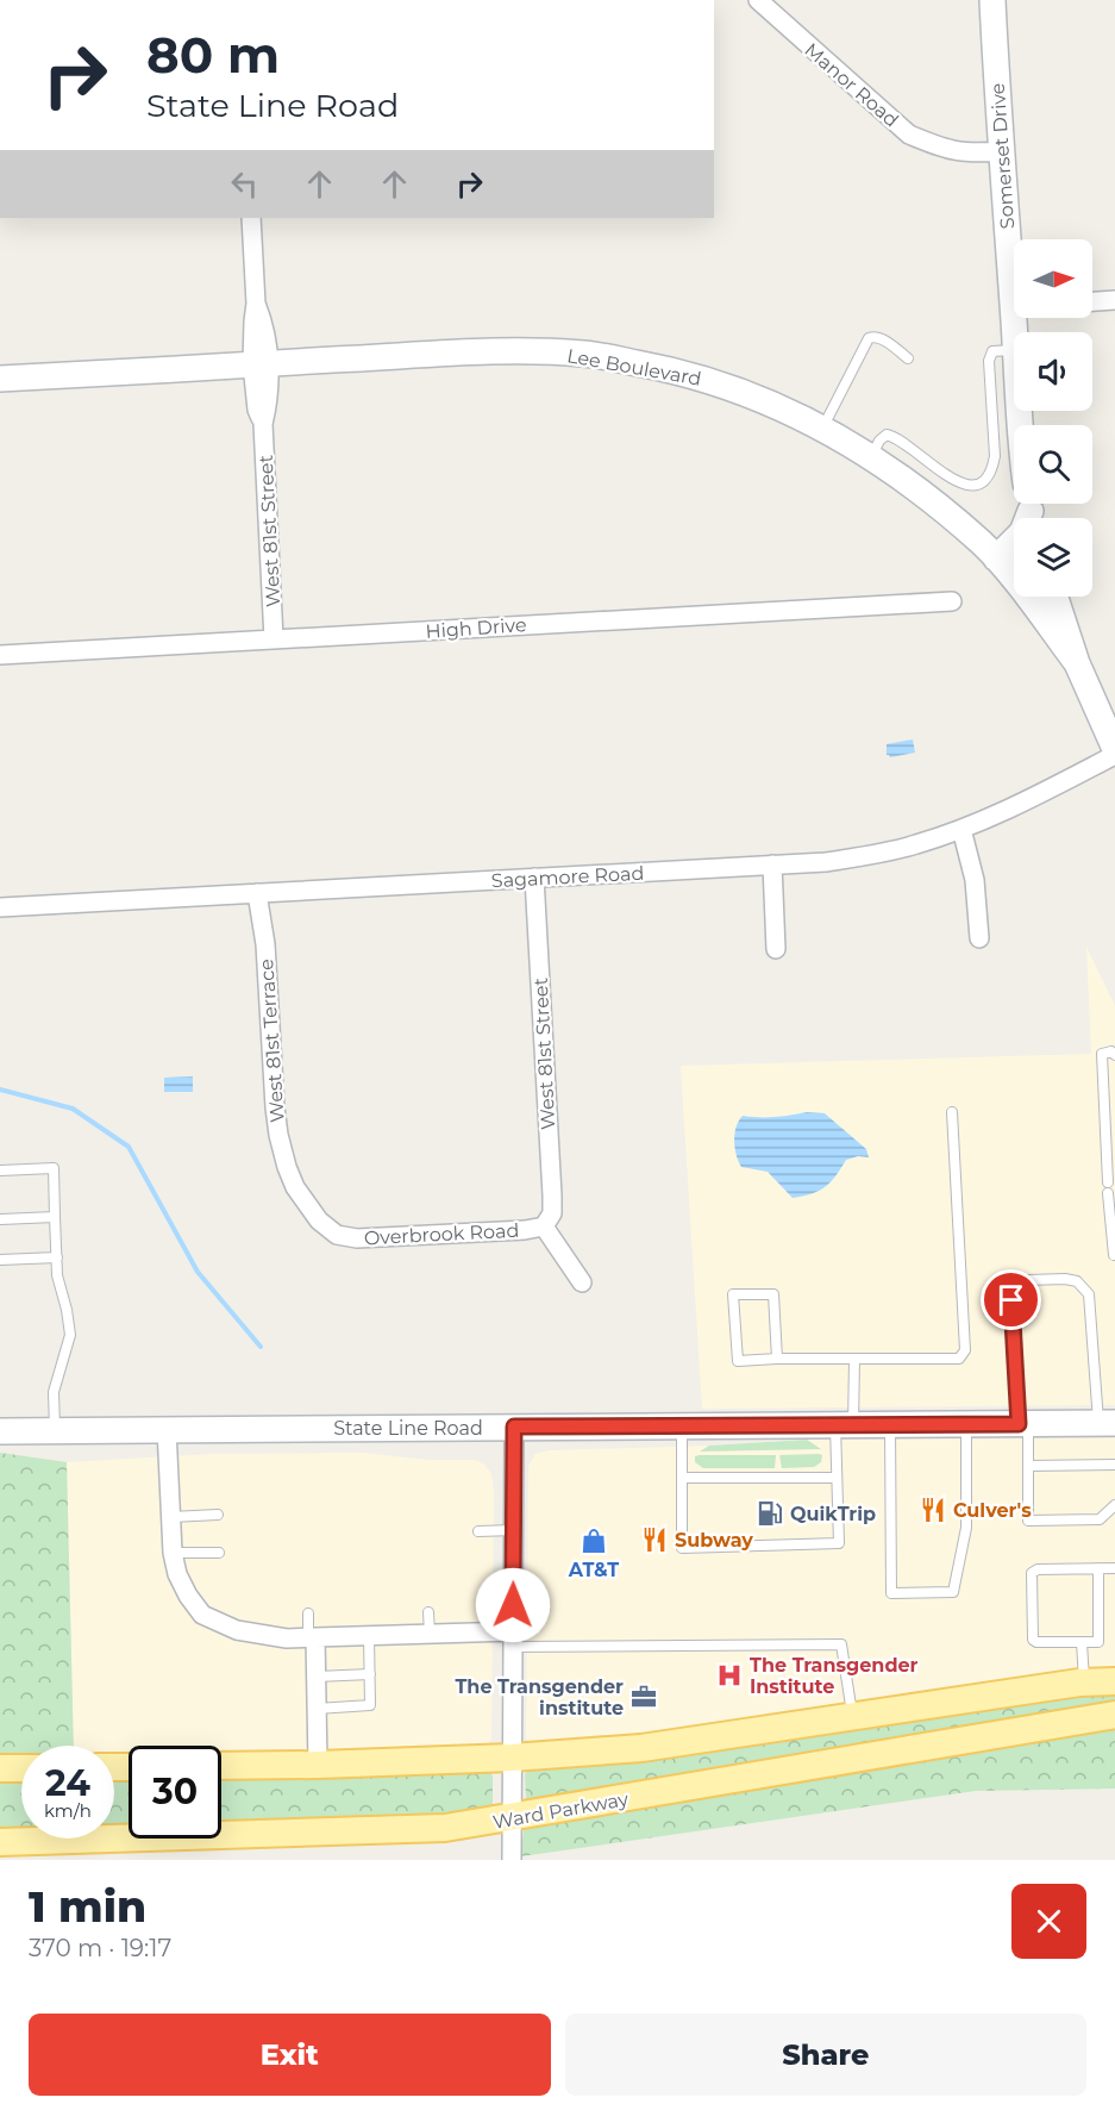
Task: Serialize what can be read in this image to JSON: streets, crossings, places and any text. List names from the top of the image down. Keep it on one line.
{"streets":{"main road":["Ward Parkway"],"street":["Manor Road","Somerset Drive","Lee Boulevard","West 81st Street","High Drive","Sagamore Road","West 81st Terrace","Overbrook Road","State Line Road"]},"crossings":[["Manor Road","Somerset Drive"],["Lee Boulevard","West 81st Street"],["West 81st Street","High Drive"],["West 81st Street","Sagamore Road"],["West 81st Street","Overbrook Road"],["Sagamore Road","West 81st Terrace"],["West 81st Terrace","Overbrook Road"]],"places":{"restaurant":["Culver's","Subway"],"fuel station":["QuikTrip"],"shop":["AT&T"],"hospital":["The Transgender Institute"],"office":["The Transgender institute"]},"north":"right","page":{"turn":["80 m","State Line Road"],"speed":"24 km/h","limit":"30","heading":["1 min","370 m · 19:17"],"buttons":["Exit","Share"]}}
